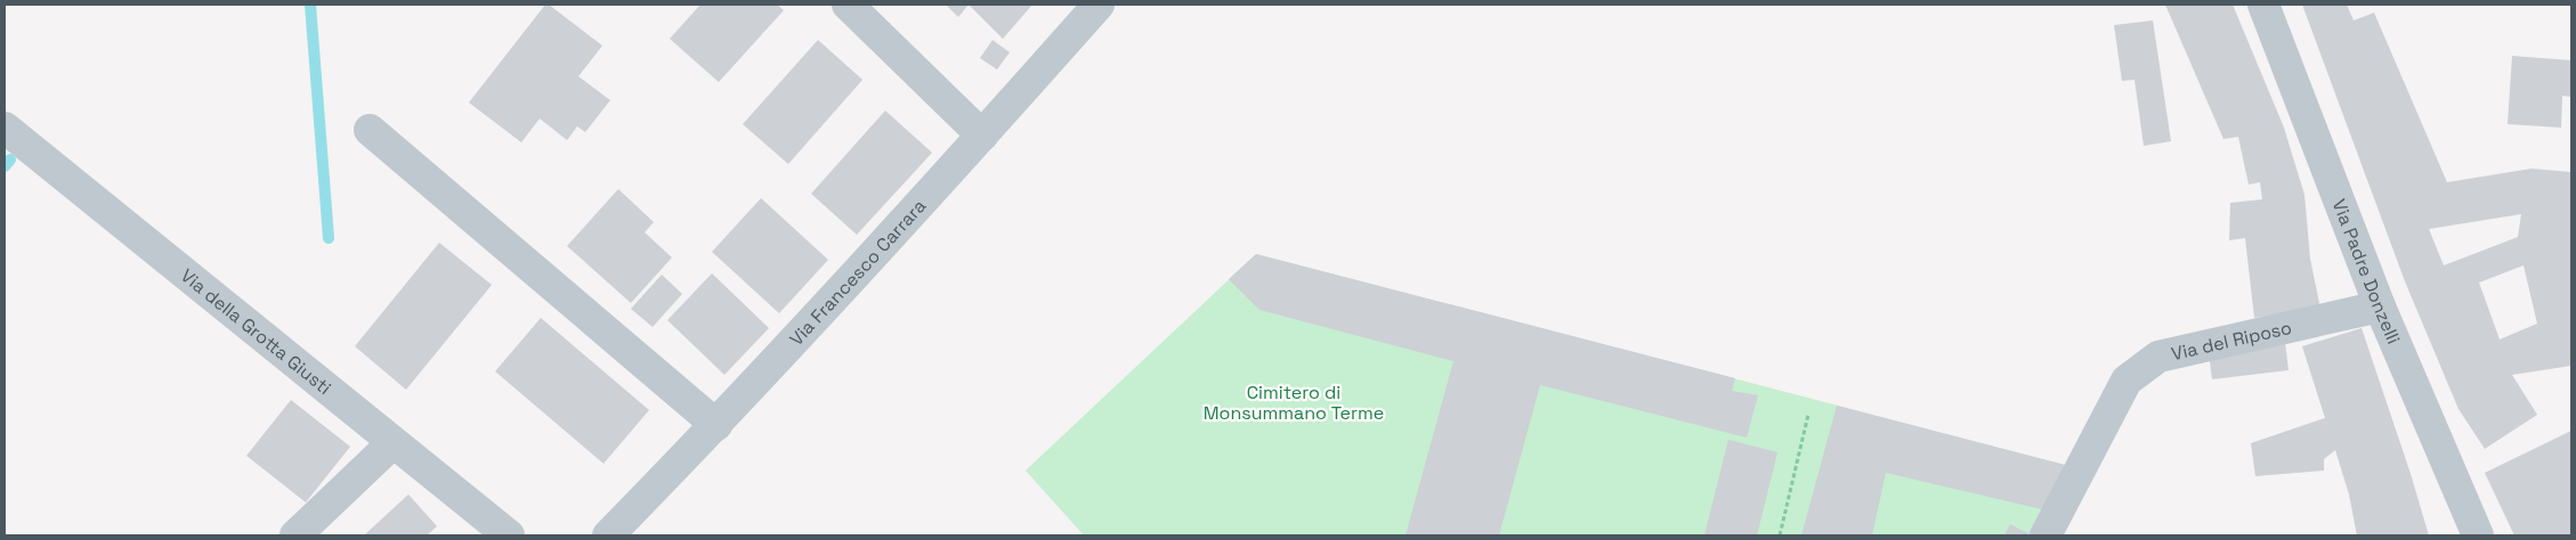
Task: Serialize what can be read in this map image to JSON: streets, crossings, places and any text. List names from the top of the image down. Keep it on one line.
{"streets":{"street":["Via Padre Donzelli","Via Francesco Carrara","Via della Grotta Giusti","Via del Riposo"]},"crossings":[["Via Padre Donzelli","Via del Riposo"]],"parks":["Cimitero di Monsummano Terme"]}
